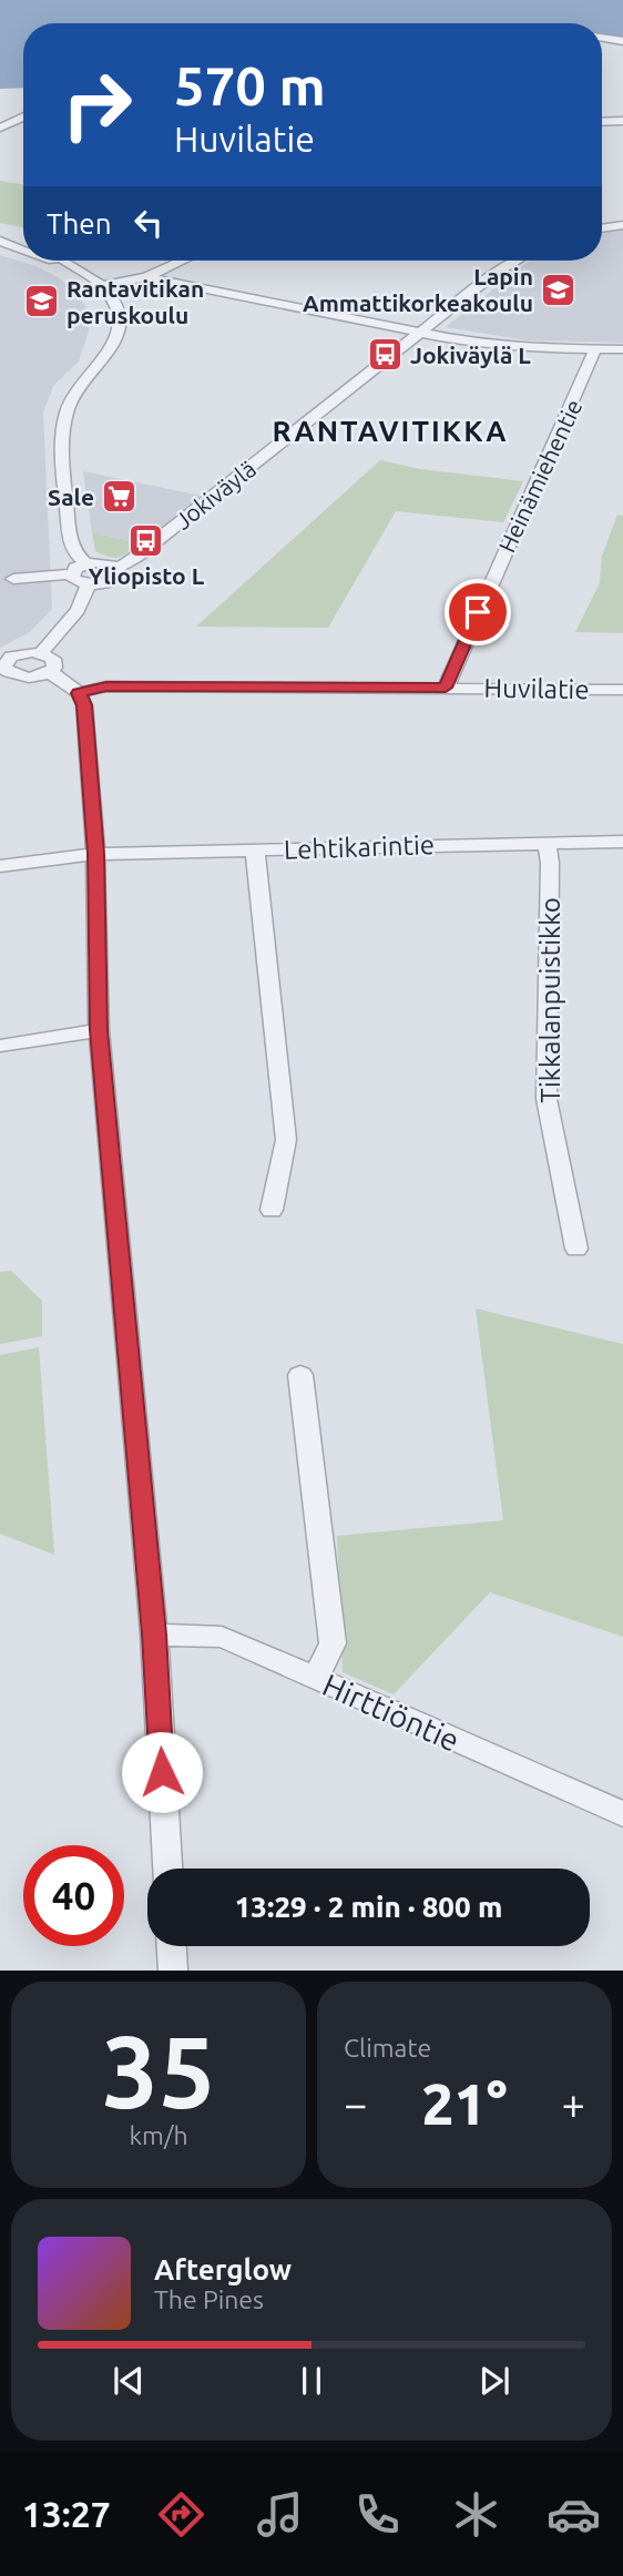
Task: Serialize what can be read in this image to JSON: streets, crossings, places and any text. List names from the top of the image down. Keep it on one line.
{"streets":{"street":["Heinämiehentie","Jokiväylä","Huvilatie","Lehtikarintie","Tikkalanpuistikko","Hirttiöntie"]},"crossings":[["Heinämiehentie","Huvilatie"],["Lehtikarintie","Tikkalanpuistikko"]],"districts":["RANTAVITIKKA"],"places":{"school or university":["Lapin Ammattikorkeakoulu","Rantavitikan peruskoulu"],"bus stop":["Jokiväylä L","Yliopisto L"],"supermarket":["Sale"]},"page":{"turn":["570 m","Huvilatie"],"then":"Then","limit":"40","trip":"13:29 · 2 min · 800 m","tile":[["35","km/h"],"Climate"],"heat":["−","21°","+"],"song":["Afterglow","The Pines"],"tabs":"13:27"}}
